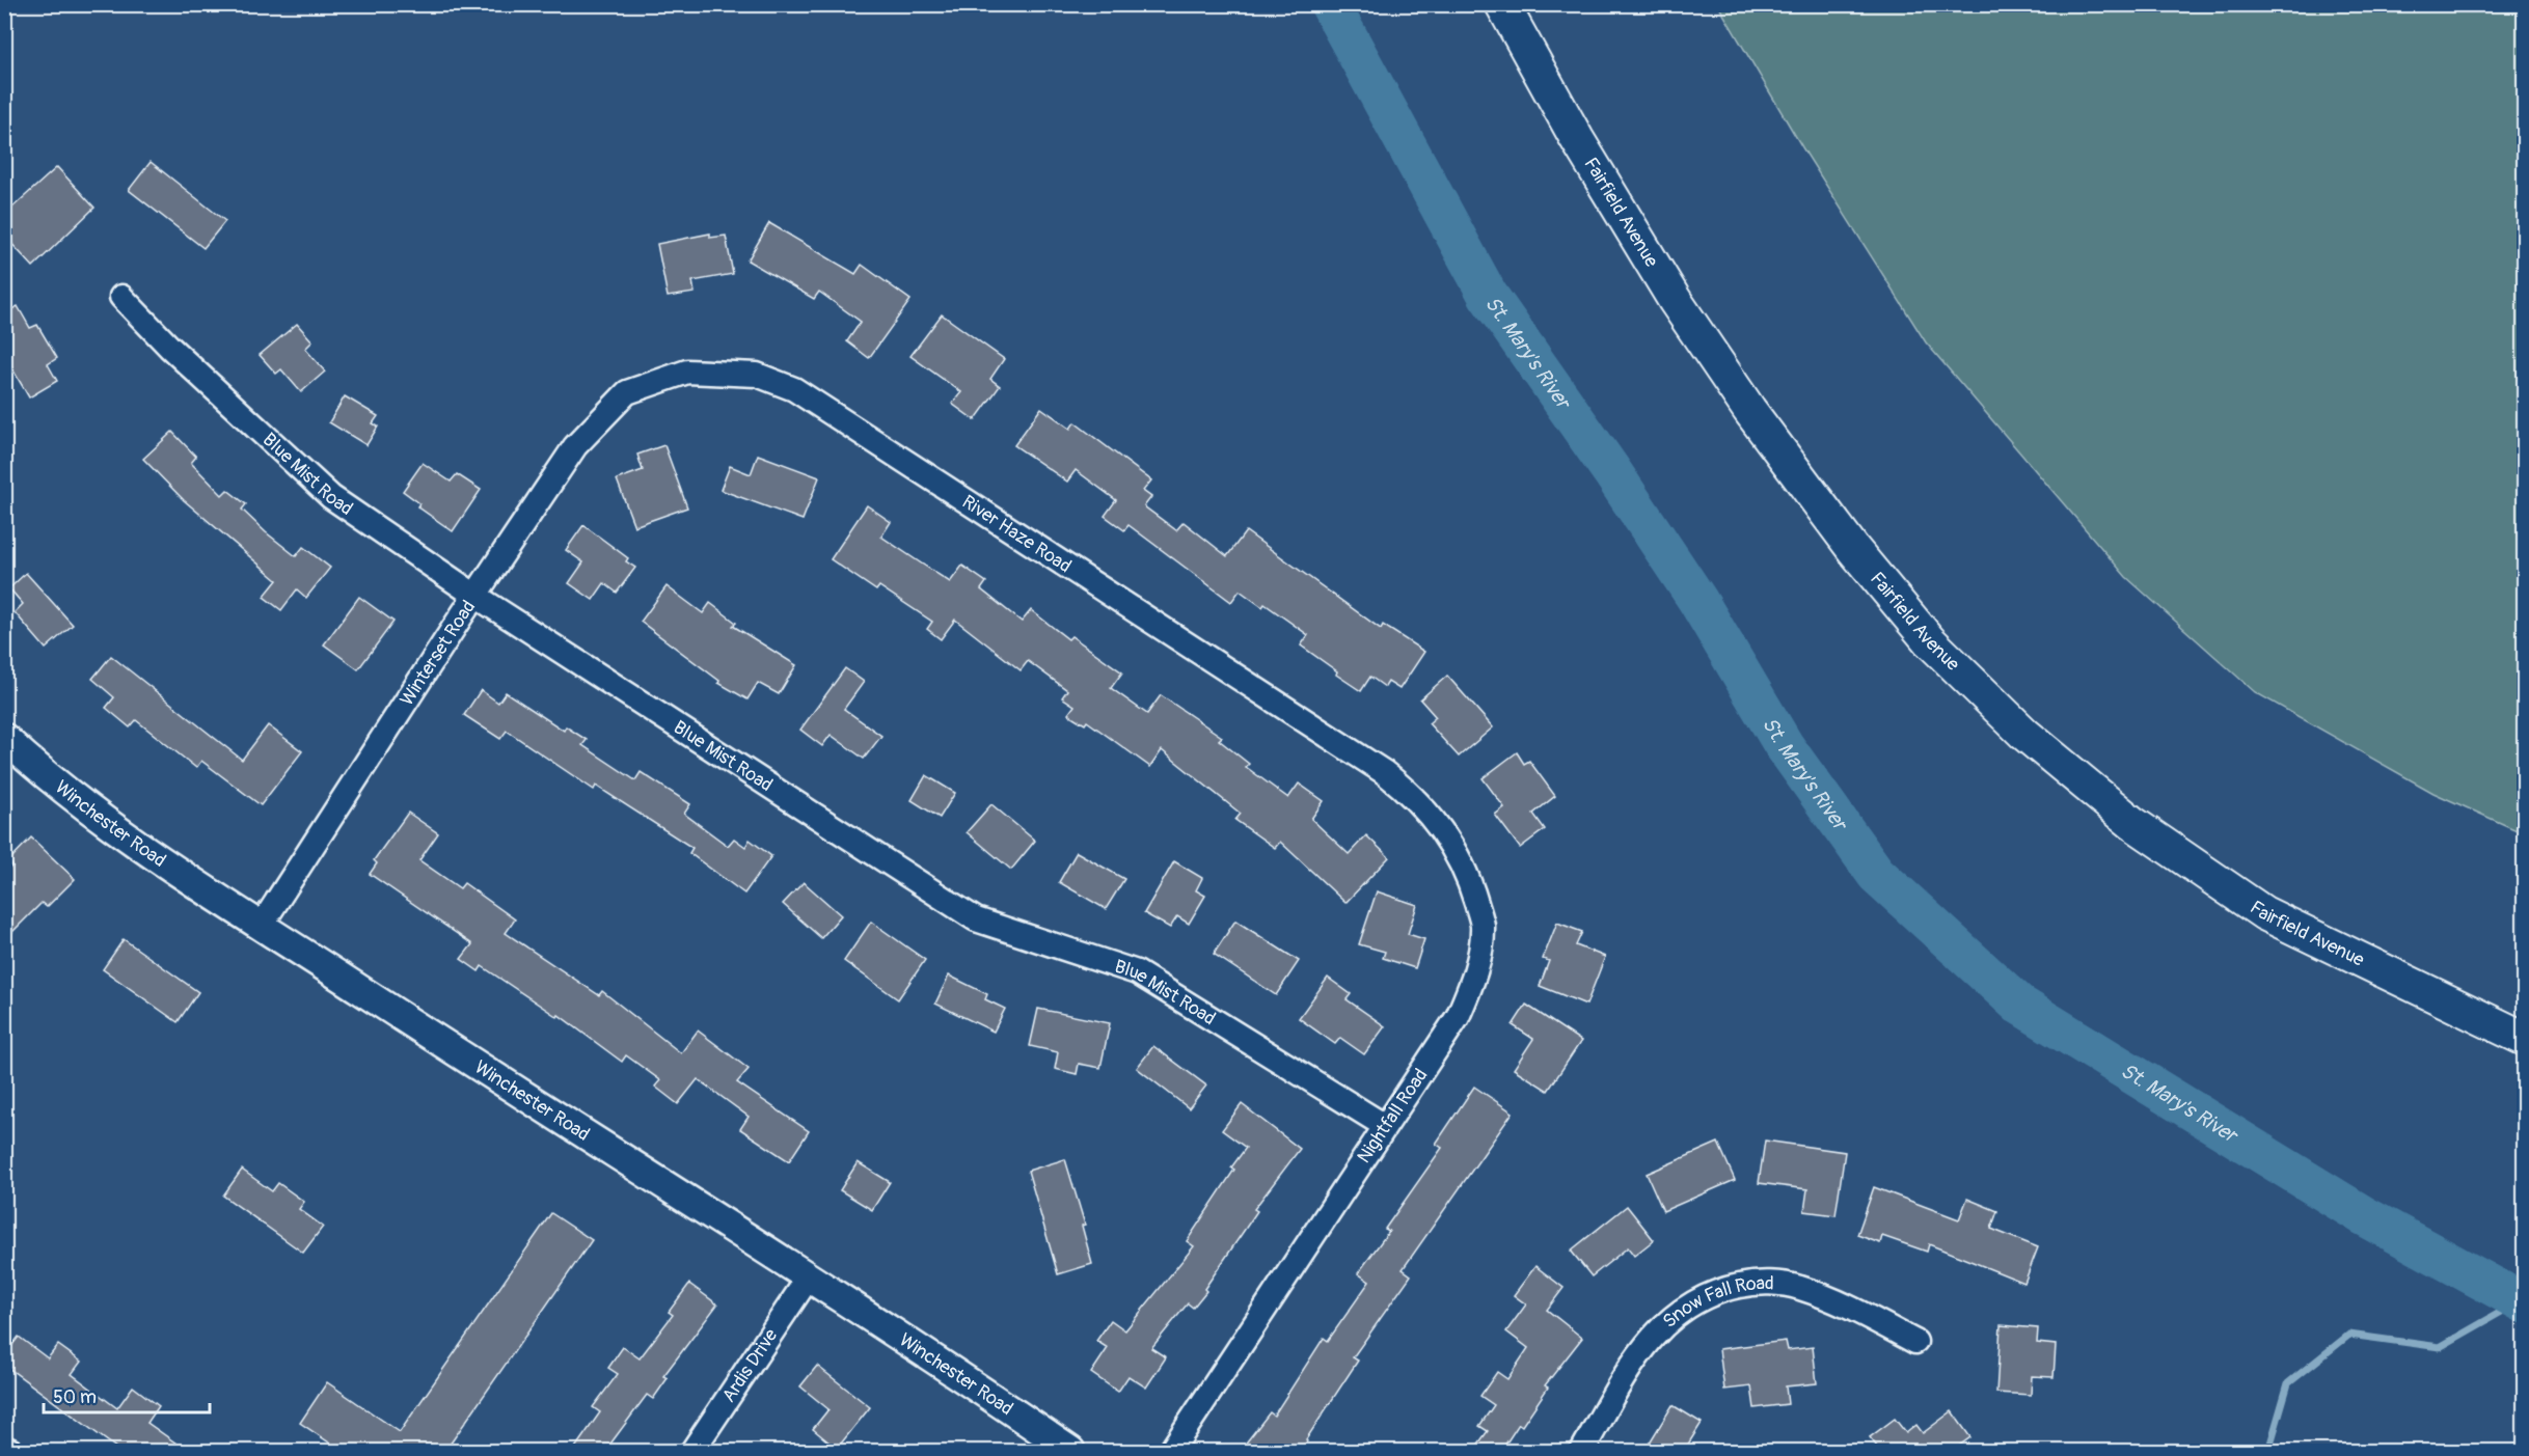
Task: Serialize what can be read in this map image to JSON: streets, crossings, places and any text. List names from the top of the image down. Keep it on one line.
{"streets":{"main road":["Fairfield Avenue"],"street":["Blue Mist Road","River Haze Road","Winterset Road","Winchester Road","Nightfall Road","Snow Fall Road","Ardis Drive"]},"crossings":[["Blue Mist Road","Winterset Road"],["Blue Mist Road","Nightfall Road"],["River Haze Road","Winterset Road"],["River Haze Road","Nightfall Road"],["Winterset Road","Winchester Road"],["Winchester Road","Ardis Drive"]],"water":["St. Mary's River"],"scale_bar":"50 m"}
